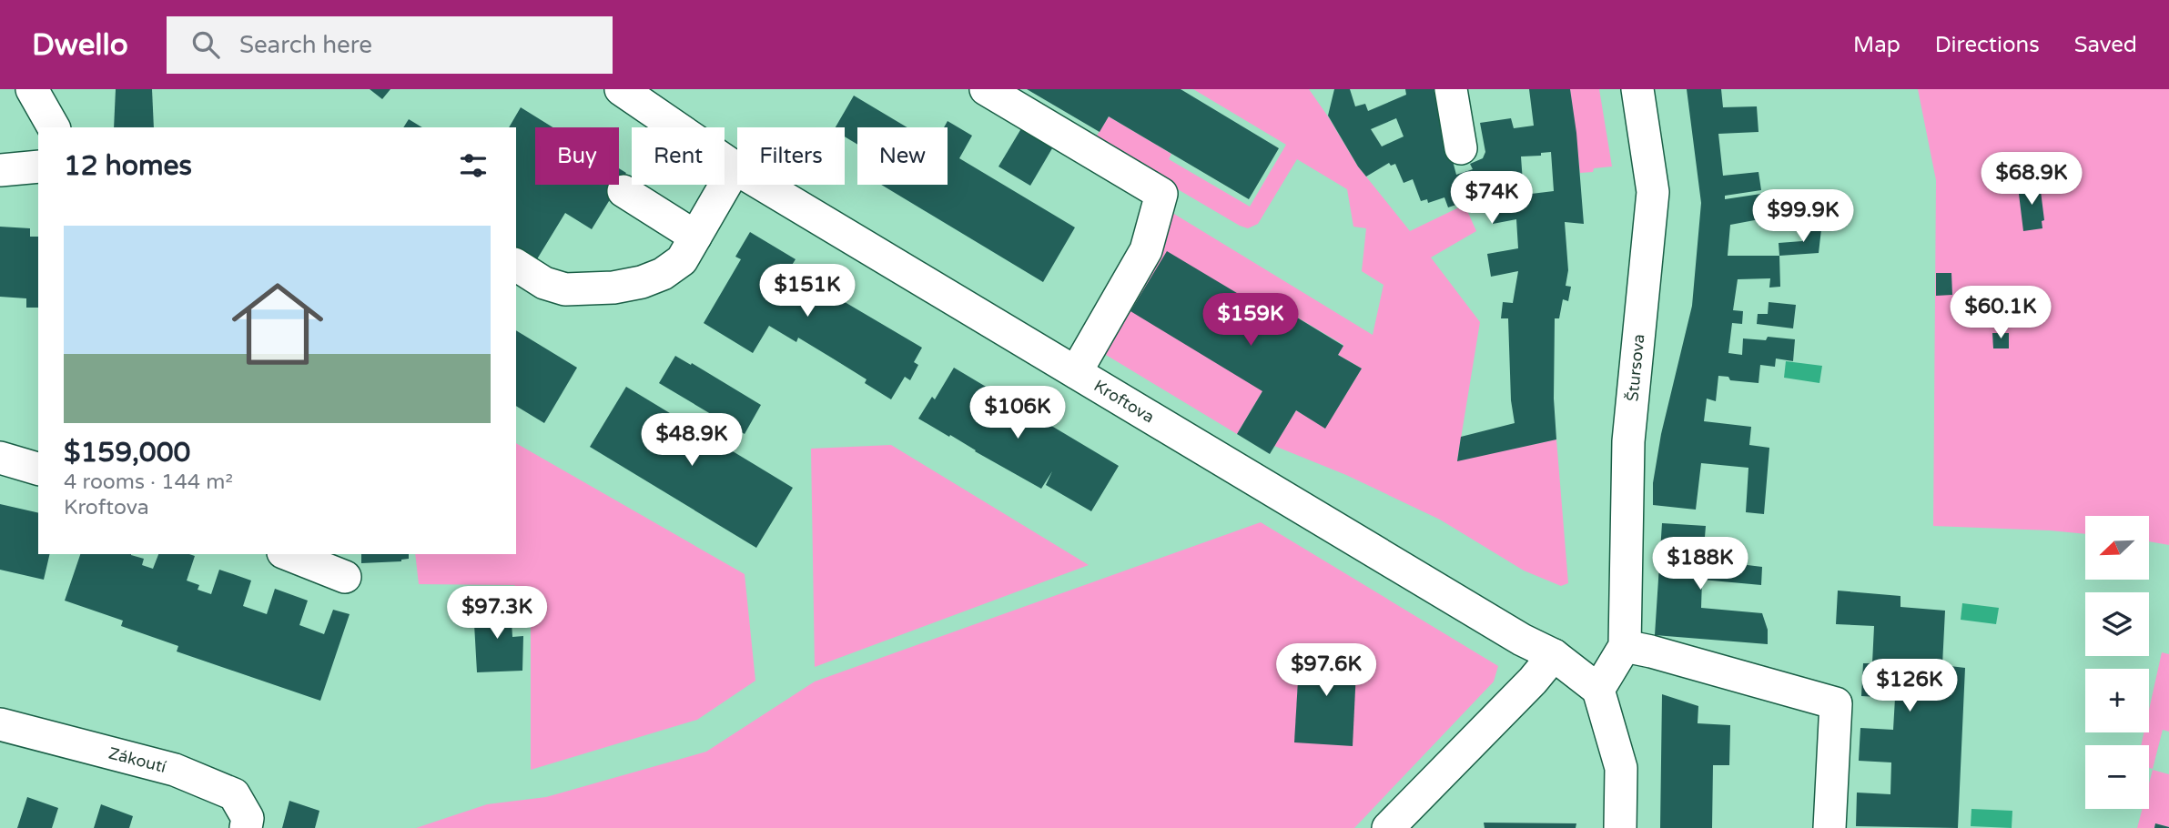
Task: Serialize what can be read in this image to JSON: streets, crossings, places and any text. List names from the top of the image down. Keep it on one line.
{"streets":{"street":["Štursova","Kroftova","Zákoutí"]},"north":"bottom left","page":{"header":"Dwello","search":"Search here","nav":["Map","Directions","Saved"],"chip":["Buy","Rent","Filters","New"],"heading":"12 homes","price":["$68.9K","$74K","$99.9K","$151K","$60.1K","$159K","$106K","$48.9K","$188K","$97.3K","$97.6K","$126K"],"list":[{"name":"$159,000","note":"4 rooms · 144 m² · Kroftova"}],"map_buttons":["+","−"]}}
